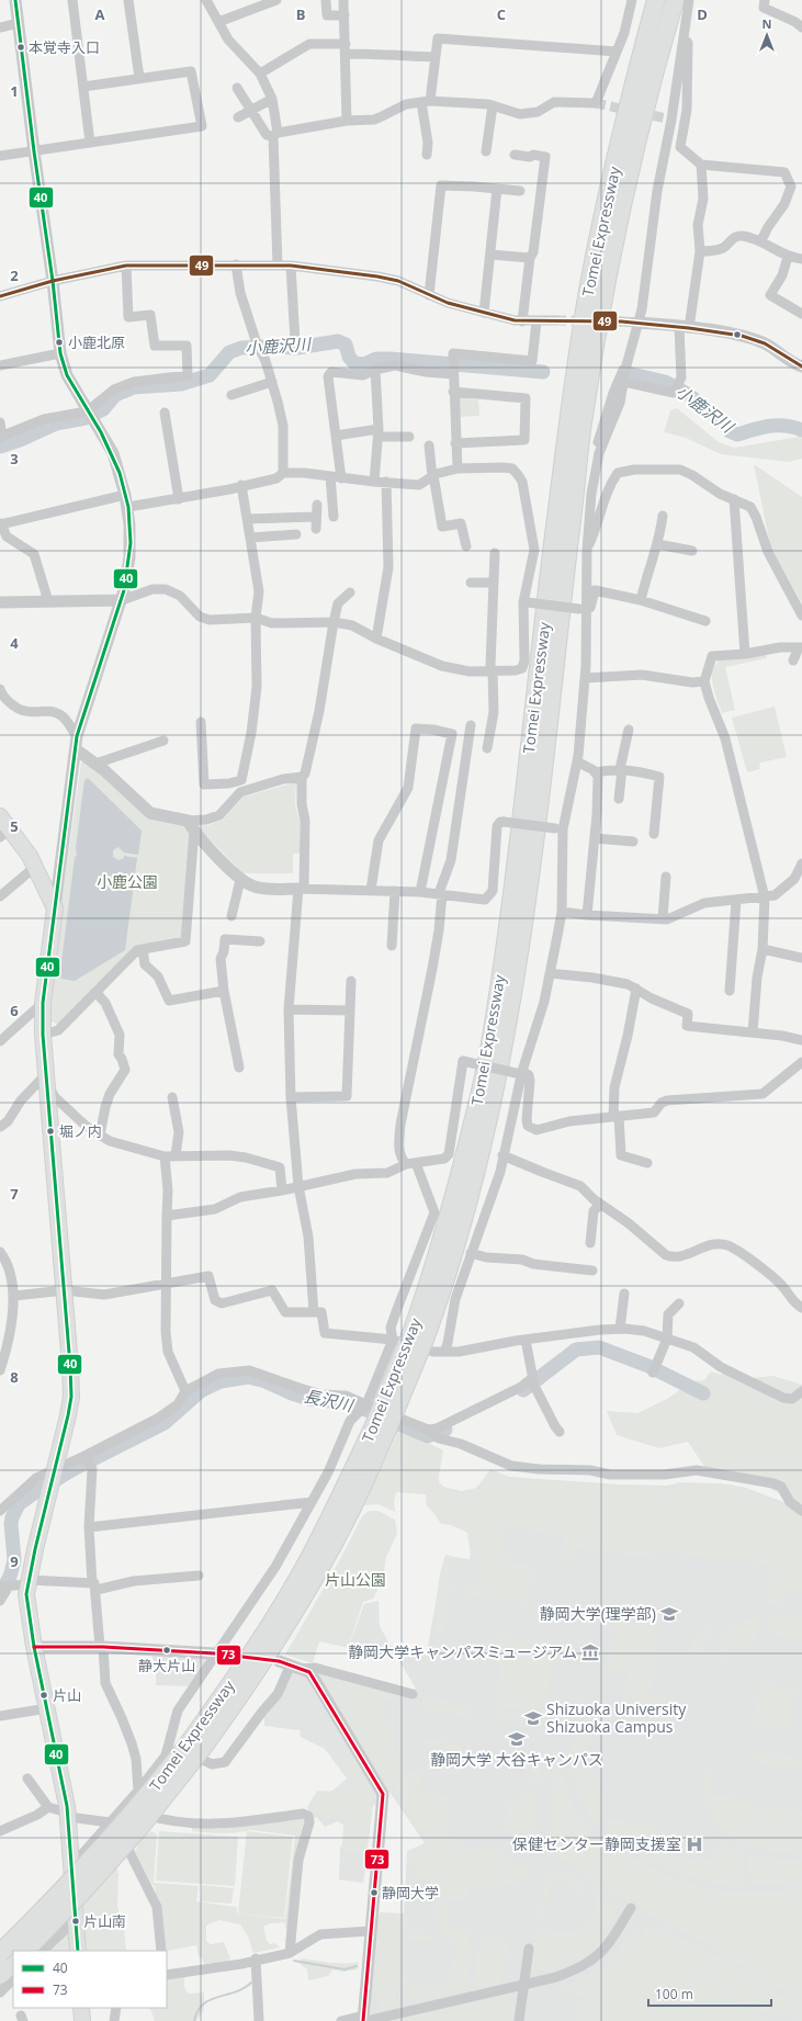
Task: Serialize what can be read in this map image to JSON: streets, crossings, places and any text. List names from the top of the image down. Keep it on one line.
{"streets":{"highway":["Tomei Expressway"]},"water":["小鹿沢川","長沢川"],"parks":["小鹿公園","片山公園"],"places":{"other":["本覚寺入口","小鹿北原","堀ノ内","静大片山","片山","静岡大学","片山南"],"school or university":["静岡大学(理学部)","Shizuoka University Shizuoka Campus","静岡大学 大谷キャンパス"],"museum":["静岡大学キャンパスミュージアム"],"hospital":["保健センター静岡支援室"]},"lines":["transit line 40","transit line 49","transit line 73"],"legend":["40","73"],"scale_bar":"100 m","north":"top","grid":{"columns":["A","B","C","D"],"rows":["1","2","3","4","5","6","7","8","9"]}}
